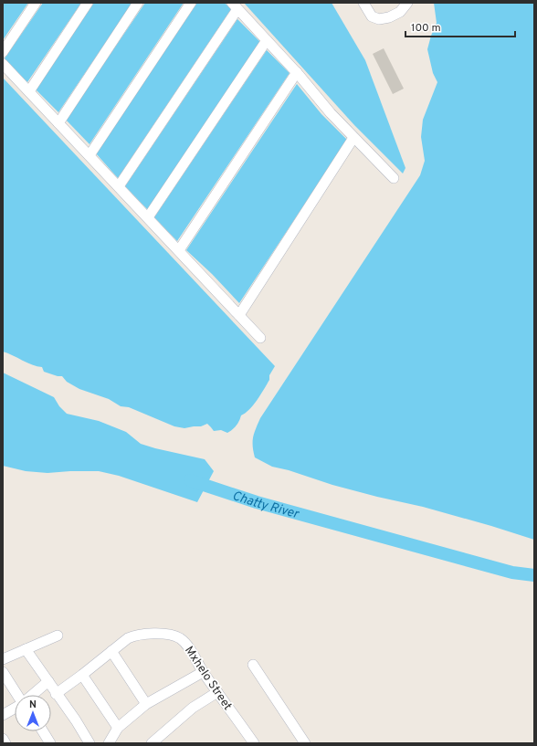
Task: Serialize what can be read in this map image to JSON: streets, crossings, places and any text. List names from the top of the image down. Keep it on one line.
{"streets":{"street":["Mxhelo Street"]},"water":["Chatty River"],"scale_bar":"100 m","north":"top"}
